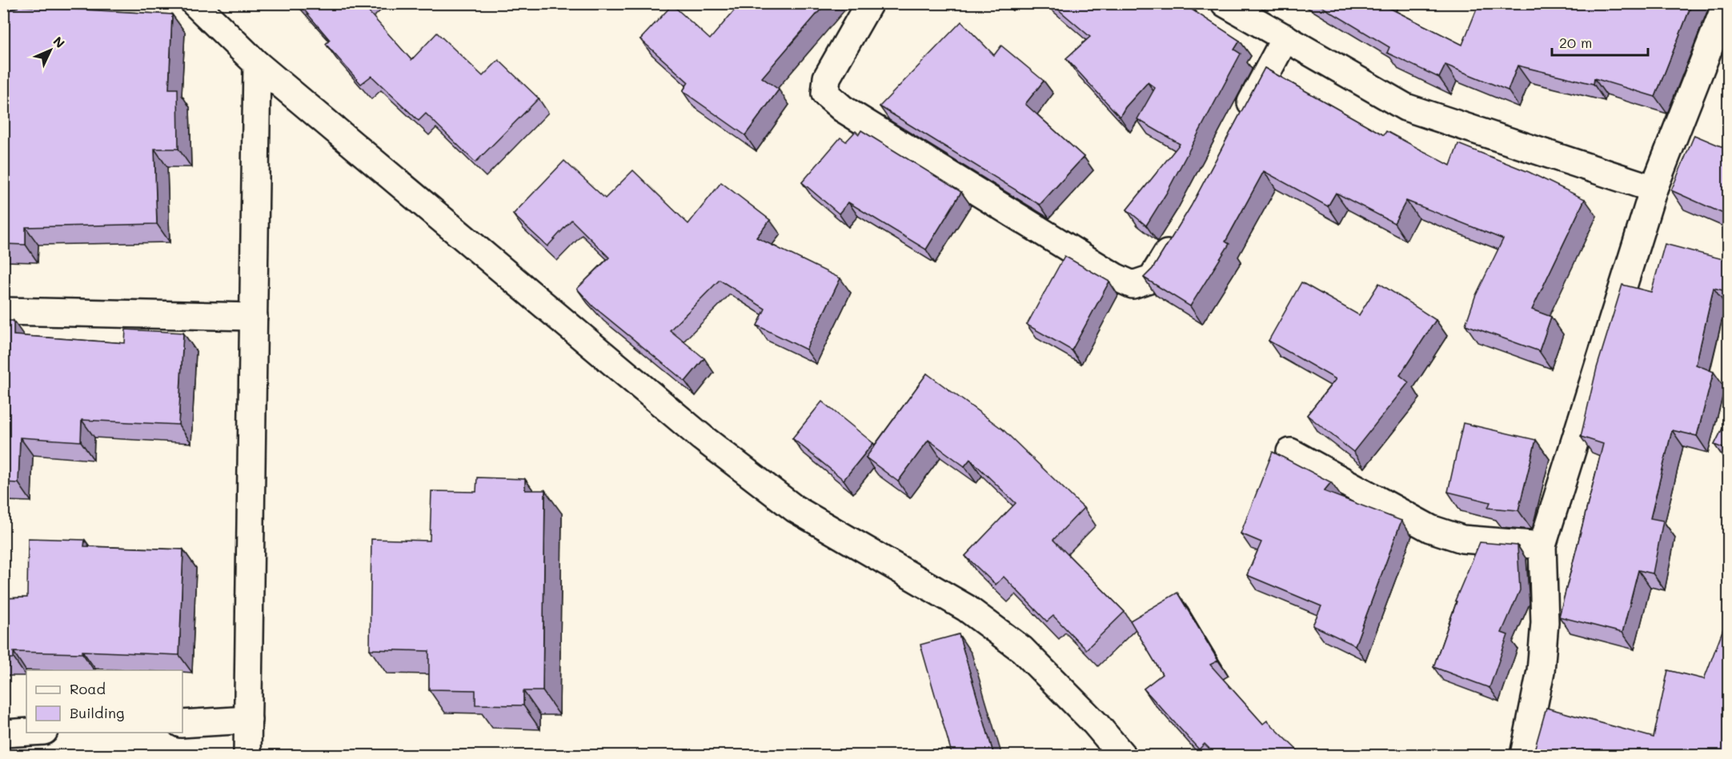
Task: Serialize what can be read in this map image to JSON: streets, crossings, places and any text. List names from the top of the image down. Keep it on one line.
{"legend":["Road","Building"],"scale_bar":"20 m","north":"top right"}
